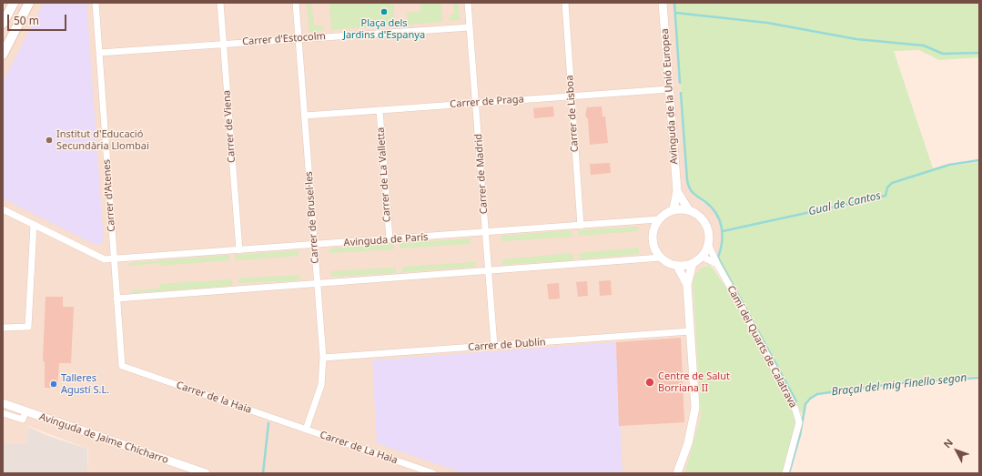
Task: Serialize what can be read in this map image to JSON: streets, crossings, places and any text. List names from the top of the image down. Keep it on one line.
{"streets":{"street":["Carrer d'Estocolm","Avinguda de la Unió Europea","Carrer de Praga","Carrer de Lisboa","Carrer de Viena","Carrer de Madrid","Carrer de La Valletta","Carrer d'Atenes","Carrer de Brusel·les","Avinguda de París","Carrer de Dublín","Camí del Quarts de Calatrava","Carrer de la Haia","Avinguda de Jaime Chicharro","Carrer de La Haia"]},"crossings":[["Carrer d'Estocolm","Carrer de Viena"],["Carrer d'Estocolm","Carrer de Madrid"],["Carrer d'Estocolm","Carrer d'Atenes"],["Carrer d'Estocolm","Carrer de Brusel·les"],["Avinguda de la Unió Europea","Carrer de Praga"],["Avinguda de la Unió Europea","Avinguda de París"],["Avinguda de la Unió Europea","Camí del Quarts de Calatrava"],["Carrer de Praga","Carrer de Lisboa"],["Carrer de Praga","Carrer de Madrid"],["Carrer de Praga","Carrer de La Valletta"],["Carrer de Praga","Carrer de Brusel·les"],["Carrer de Lisboa","Avinguda de París"],["Carrer de Viena","Avinguda de París"],["Carrer de Madrid","Avinguda de París"],["Carrer de Madrid","Carrer de Dublín"],["Carrer de La Valletta","Avinguda de París"],["Carrer d'Atenes","Avinguda de París"],["Carrer d'Atenes","Carrer de la Haia"],["Carrer de Brusel·les","Avinguda de París"],["Carrer de Brusel·les","Carrer de Dublín"],["Carrer de Brusel·les","Carrer de la Haia"],["Carrer de Brusel·les","Carrer de La Haia"],["Avinguda de París","Camí del Quarts de Calatrava"],["Carrer de la Haia","Carrer de La Haia"]],"water":["Gual de Cantos","Braçal del mig Finello segon"],"places":["Plaça dels Jardins d'Espanya","Institut d'Educació Secundària Llombai","Centre de Salut Borriana II","Talleres Agustí S.L."],"scale_bar":"50 m","north":"top left"}
